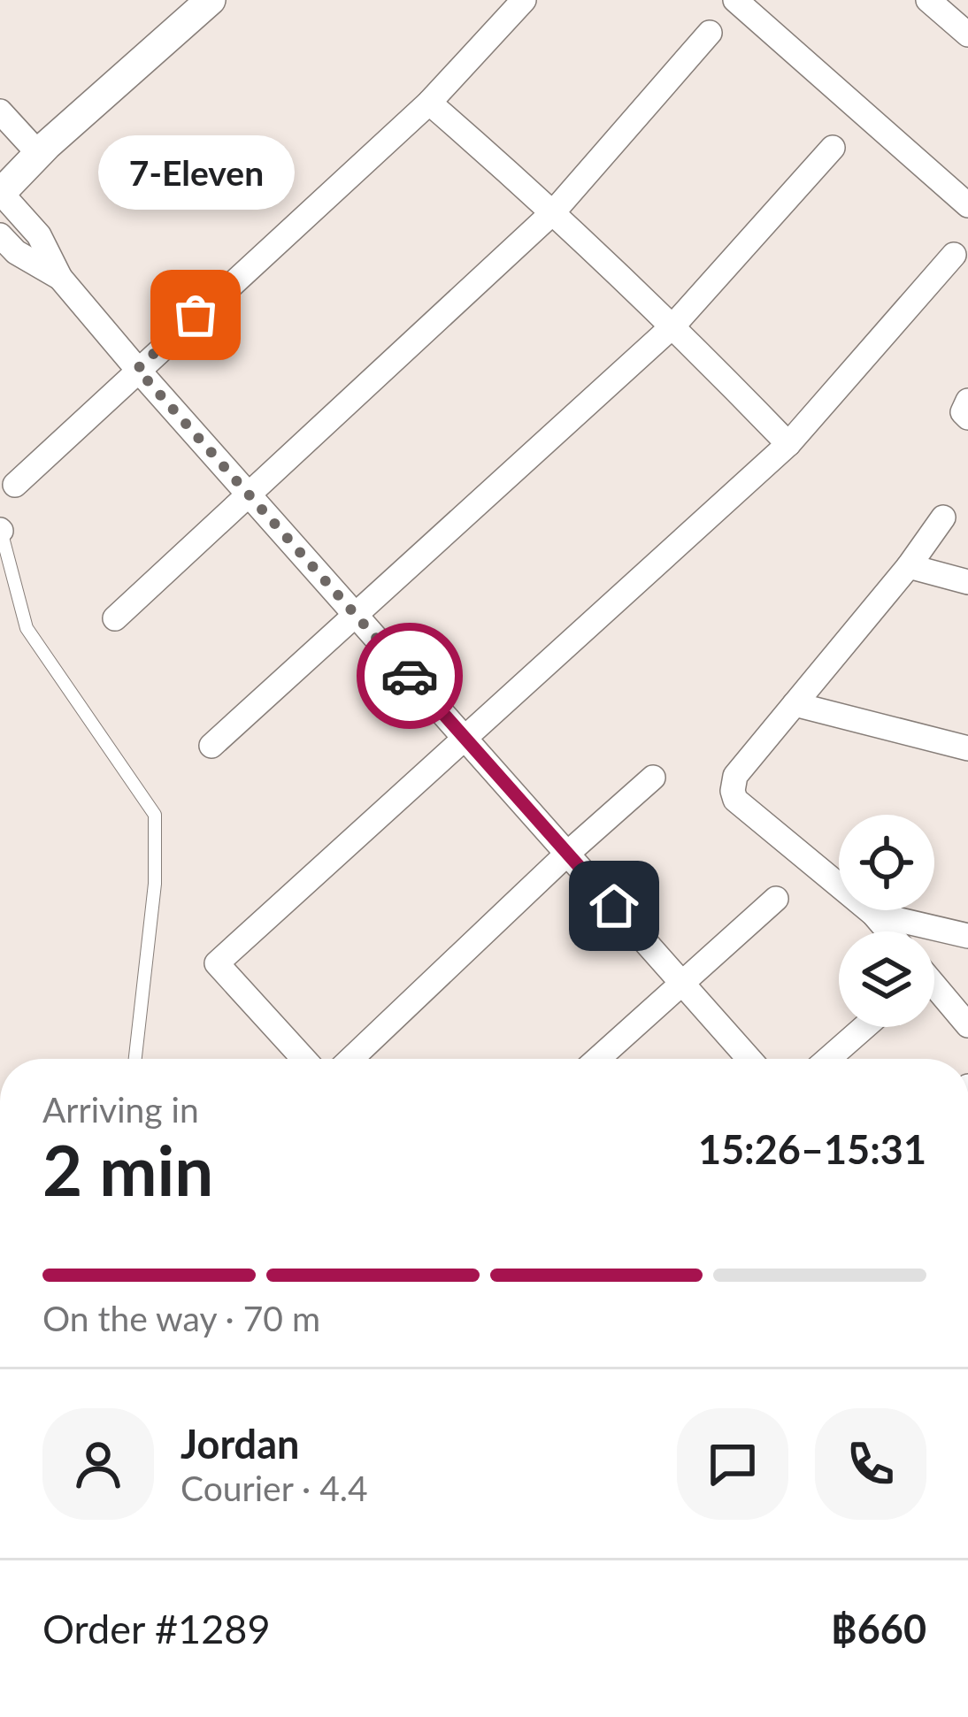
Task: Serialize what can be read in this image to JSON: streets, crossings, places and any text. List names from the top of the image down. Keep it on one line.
{"places":["7-Eleven"],"page":{"bubble":"7-Eleven","heading":["2 min","Arriving in","15:26–15:31"],"panel":["Jordan","Courier · 4.4","Order #1289","฿660"],"bar":"On the way · 70 m"}}
